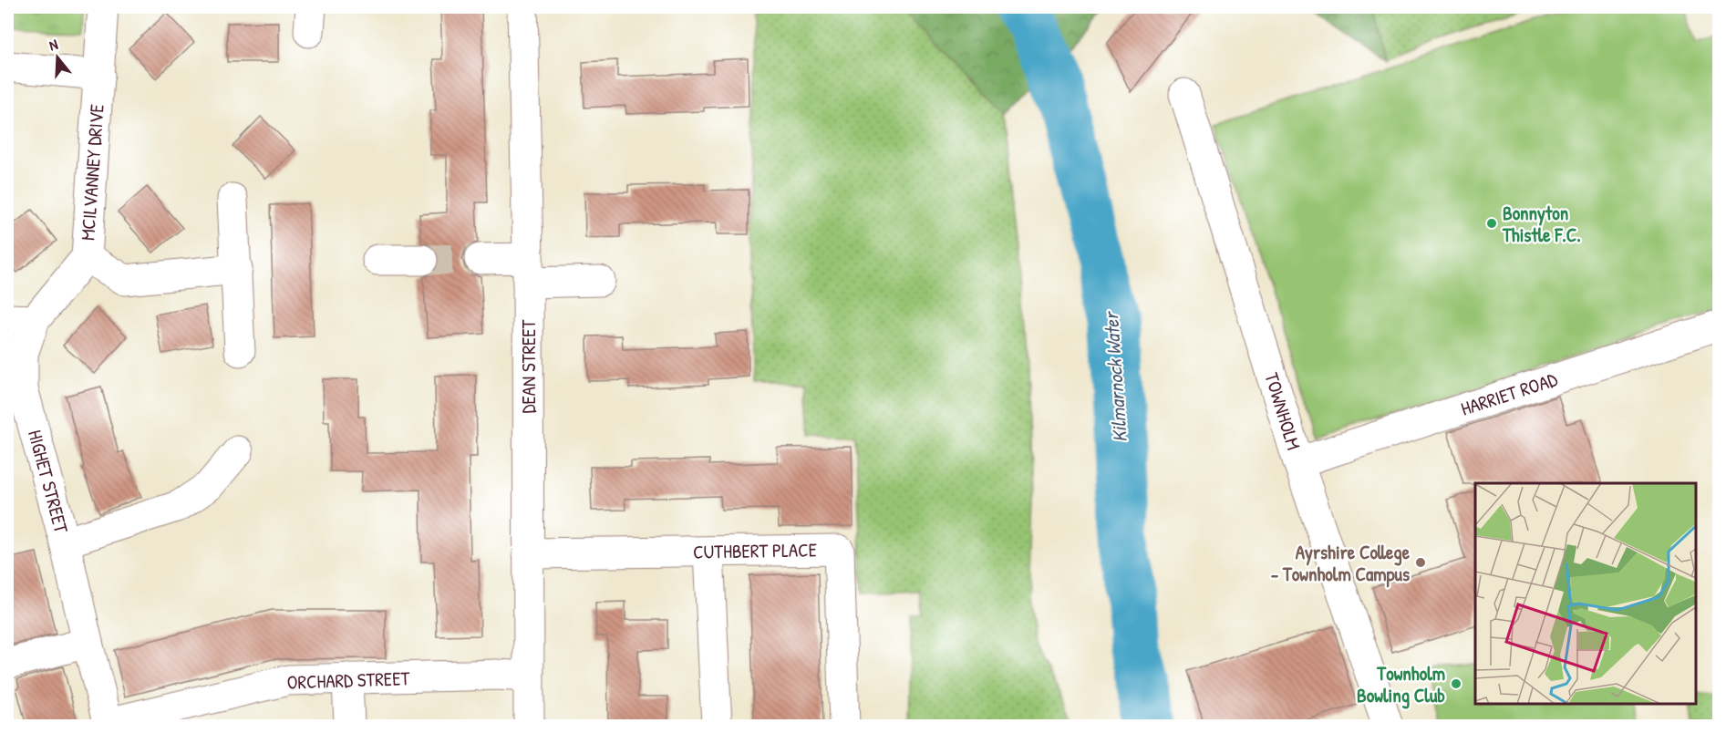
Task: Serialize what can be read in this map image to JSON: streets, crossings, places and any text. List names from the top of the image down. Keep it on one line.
{"streets":{"street":["MCILVANNEY DRIVE","DEAN STREET","HARRIET ROAD","TOWNHOLM","HIGHET STREET","CUTHBERT PLACE","ORCHARD STREET"]},"crossings":[["MCILVANNEY DRIVE","HIGHET STREET"],["DEAN STREET","CUTHBERT PLACE"],["DEAN STREET","ORCHARD STREET"],["HARRIET ROAD","TOWNHOLM"],["HIGHET STREET","ORCHARD STREET"]],"water":["Kilmarnock Water"],"places":["Bonnyton Thistle F.C.","Ayrshire College - Townholm Campus","Townholm Bowling Club"],"north":"top"}
